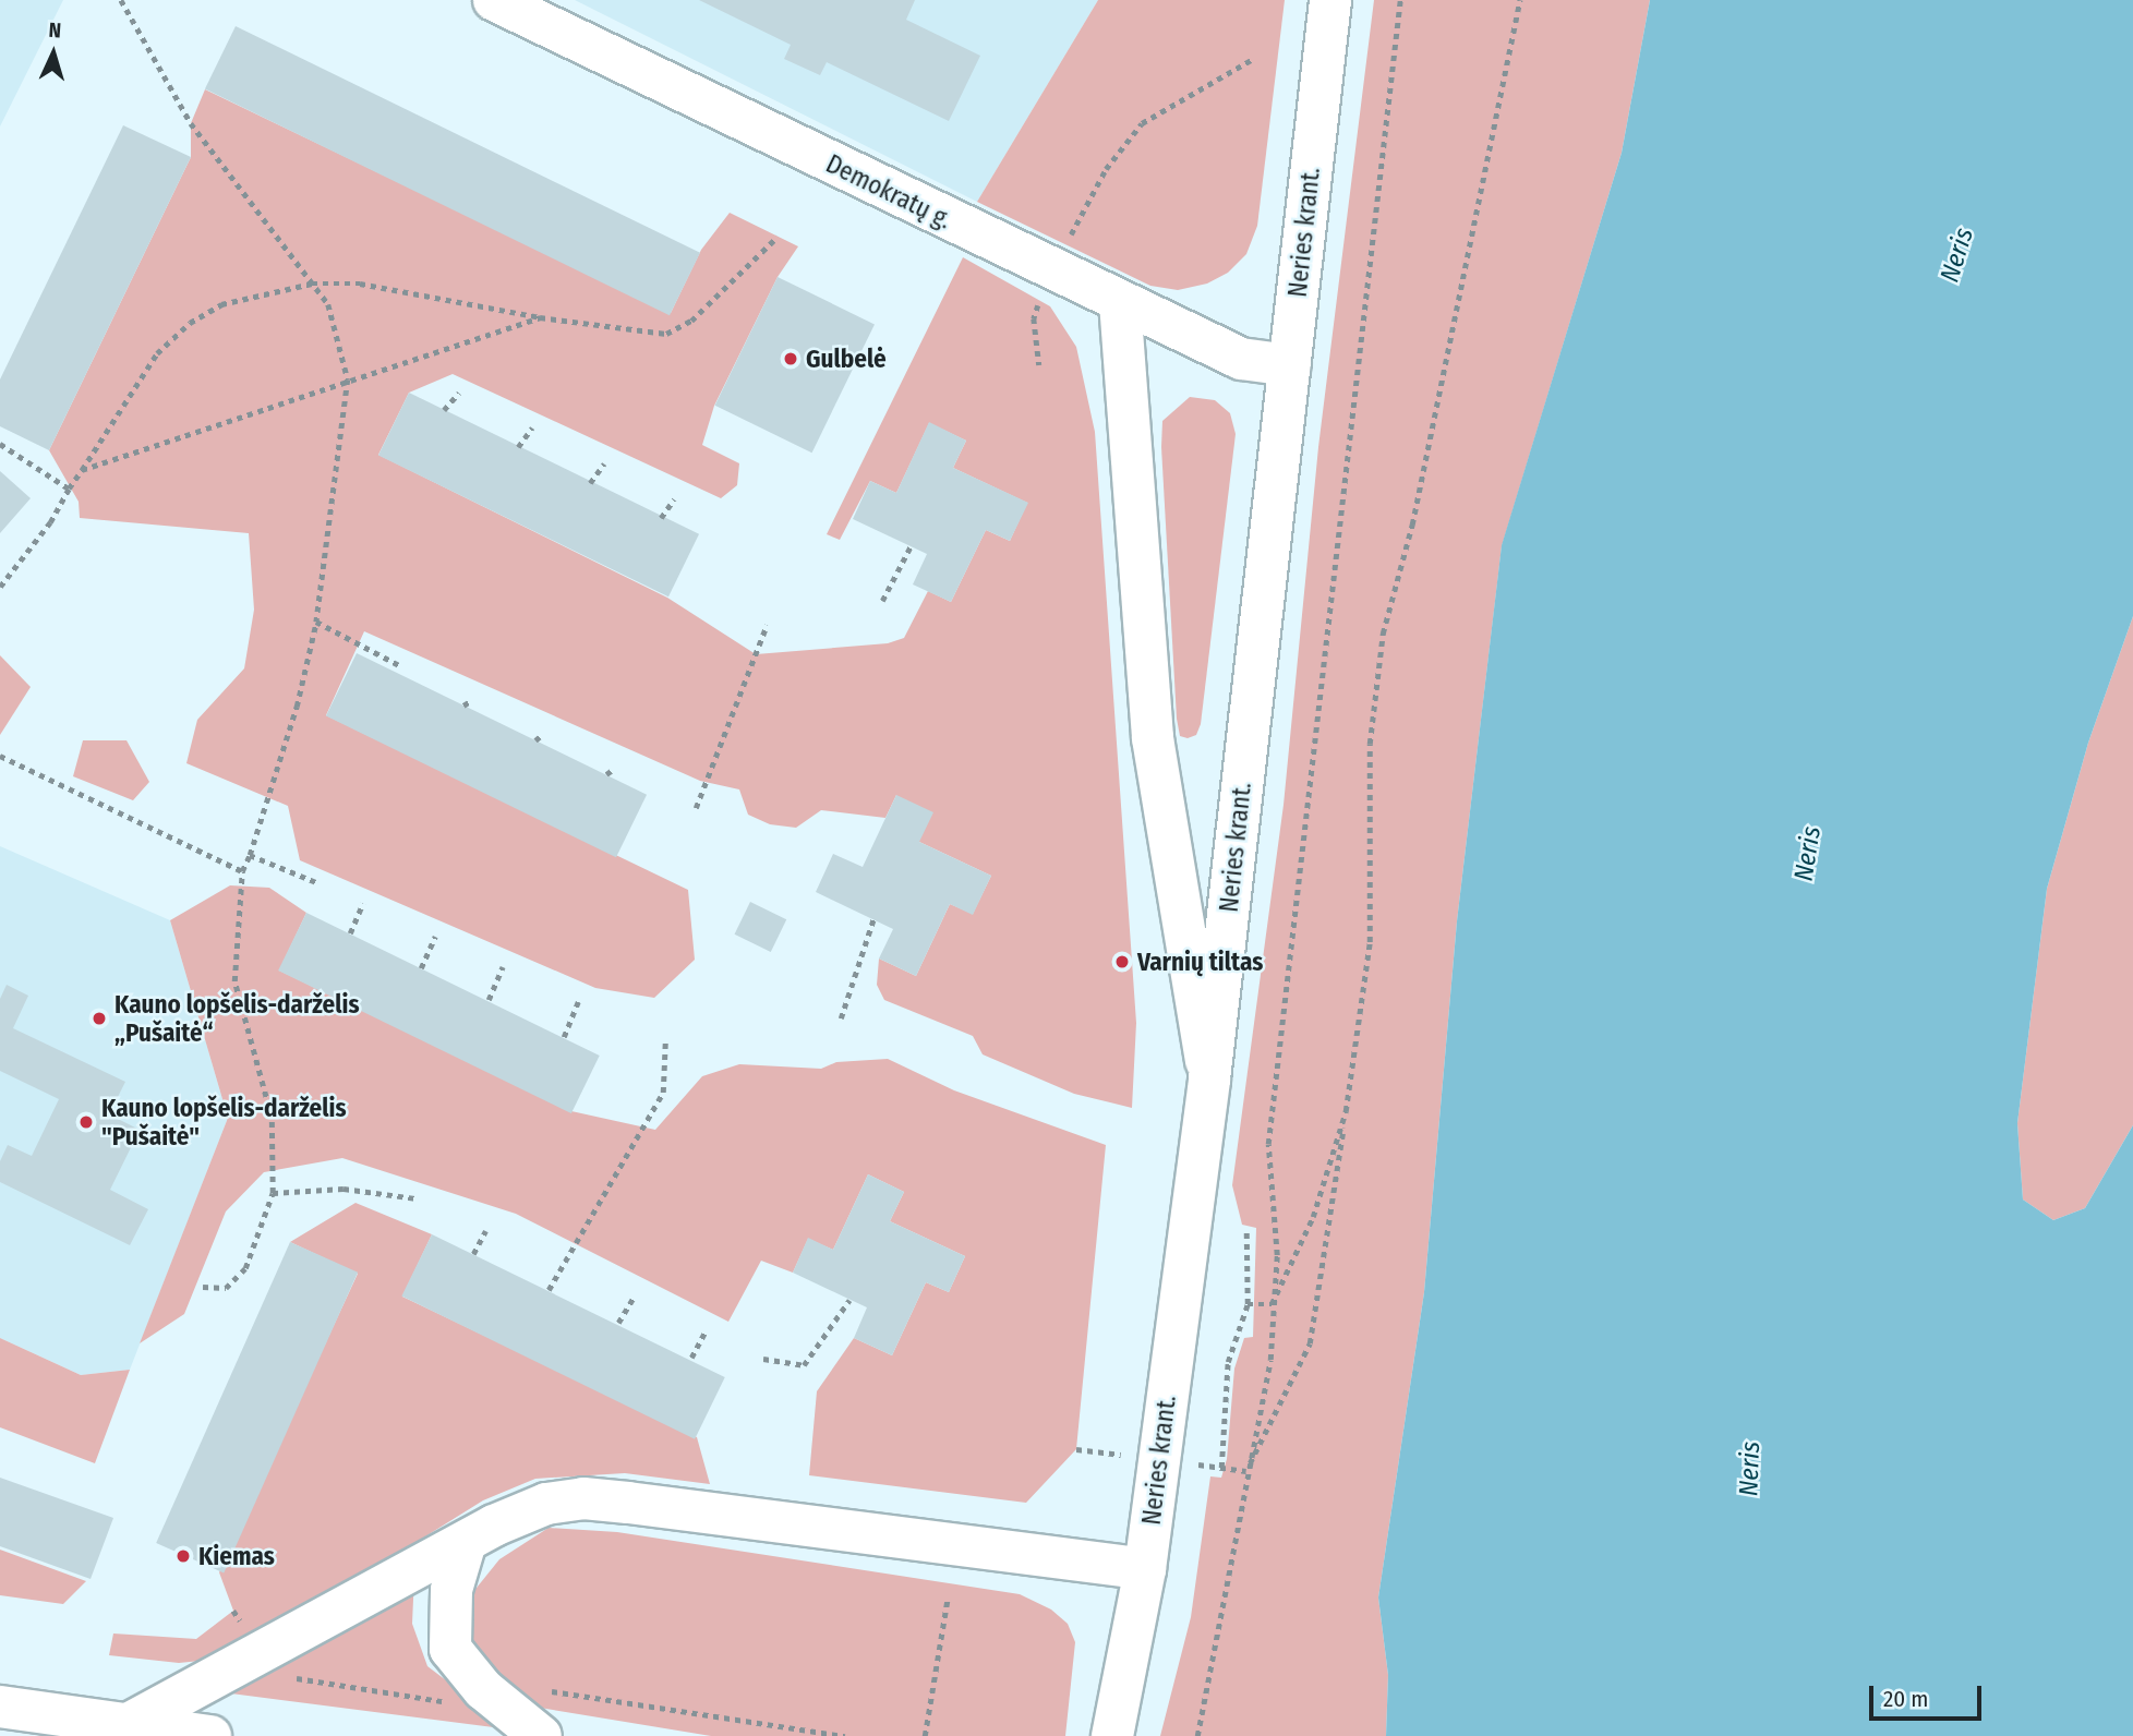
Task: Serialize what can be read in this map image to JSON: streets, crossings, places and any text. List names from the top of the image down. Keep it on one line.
{"streets":{"main road":["Demokratų g.","Neries krant."]},"crossings":[["Demokratų g.","Neries krant."]],"water":["Neris"],"places":["Gulbelė","Varnių tiltas","Kauno lopšelis-darželis „Pušaitė“","Kauno lopšelis-darželis \"Pušaitė\"","Kiemas"],"scale_bar":"20 m","north":"top"}
